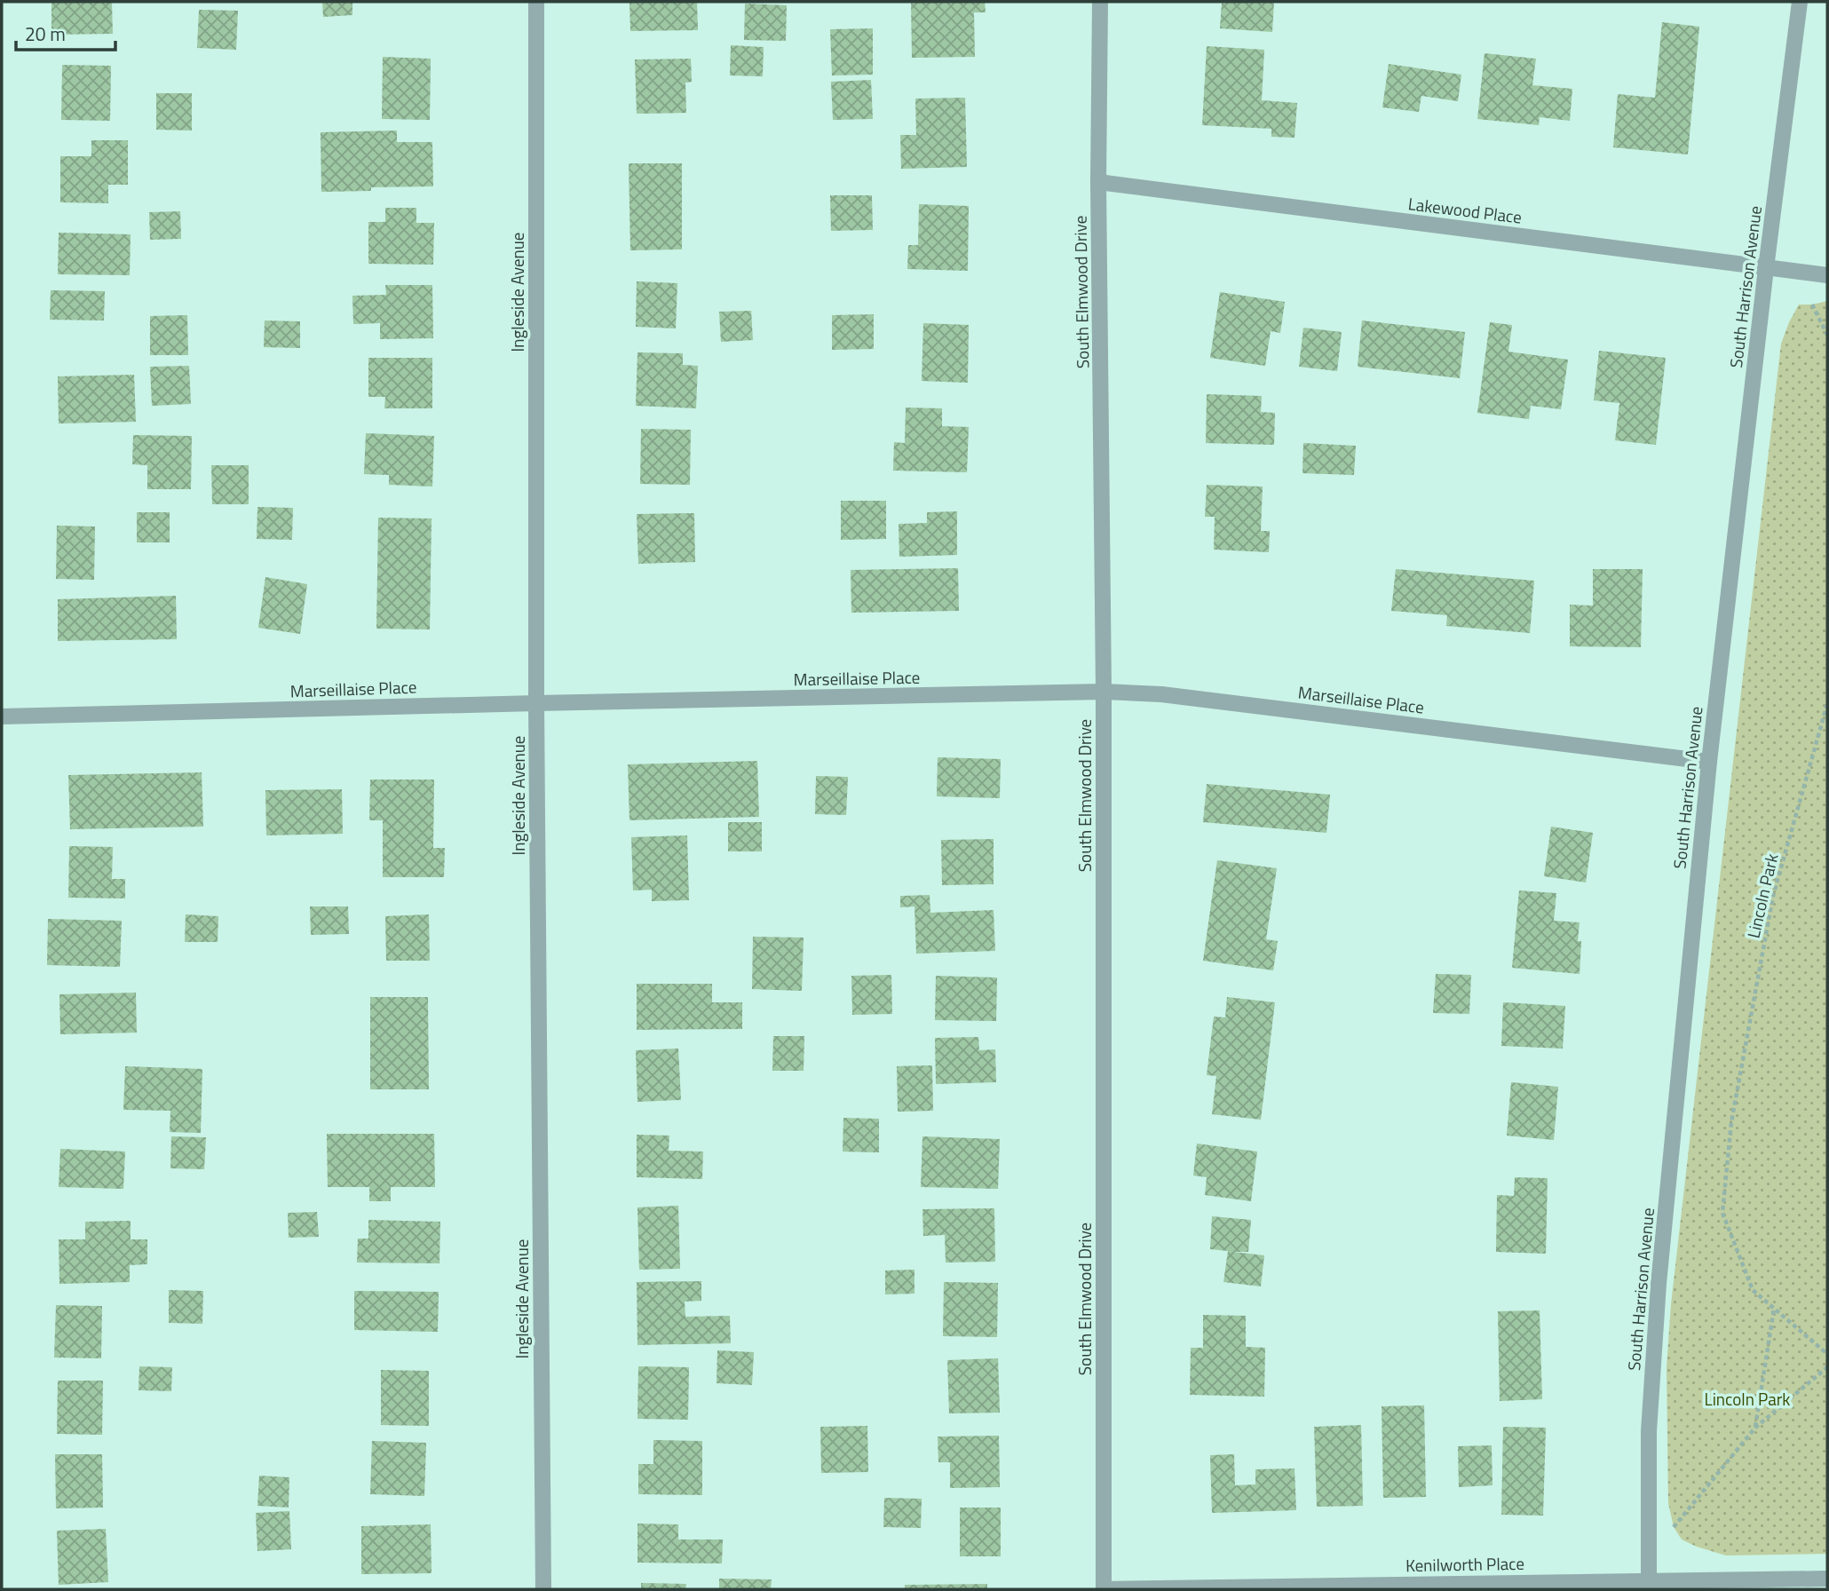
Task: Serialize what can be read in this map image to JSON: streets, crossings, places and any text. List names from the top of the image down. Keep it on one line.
{"streets":{"street":["Lakewood Place","South Harrison Avenue","Ingleside Avenue","South Elmwood Drive","Marseillaise Place","Kenilworth Place"],"path":["Lincoln Park"]},"crossings":[["Lakewood Place","South Harrison Avenue"],["Lakewood Place","South Elmwood Drive"],["South Harrison Avenue","Marseillaise Place"],["South Harrison Avenue","Kenilworth Place"],["Ingleside Avenue","Marseillaise Place"],["South Elmwood Drive","Marseillaise Place"],["South Elmwood Drive","Kenilworth Place"]],"parks":["Lincoln Park"],"scale_bar":"20 m"}
